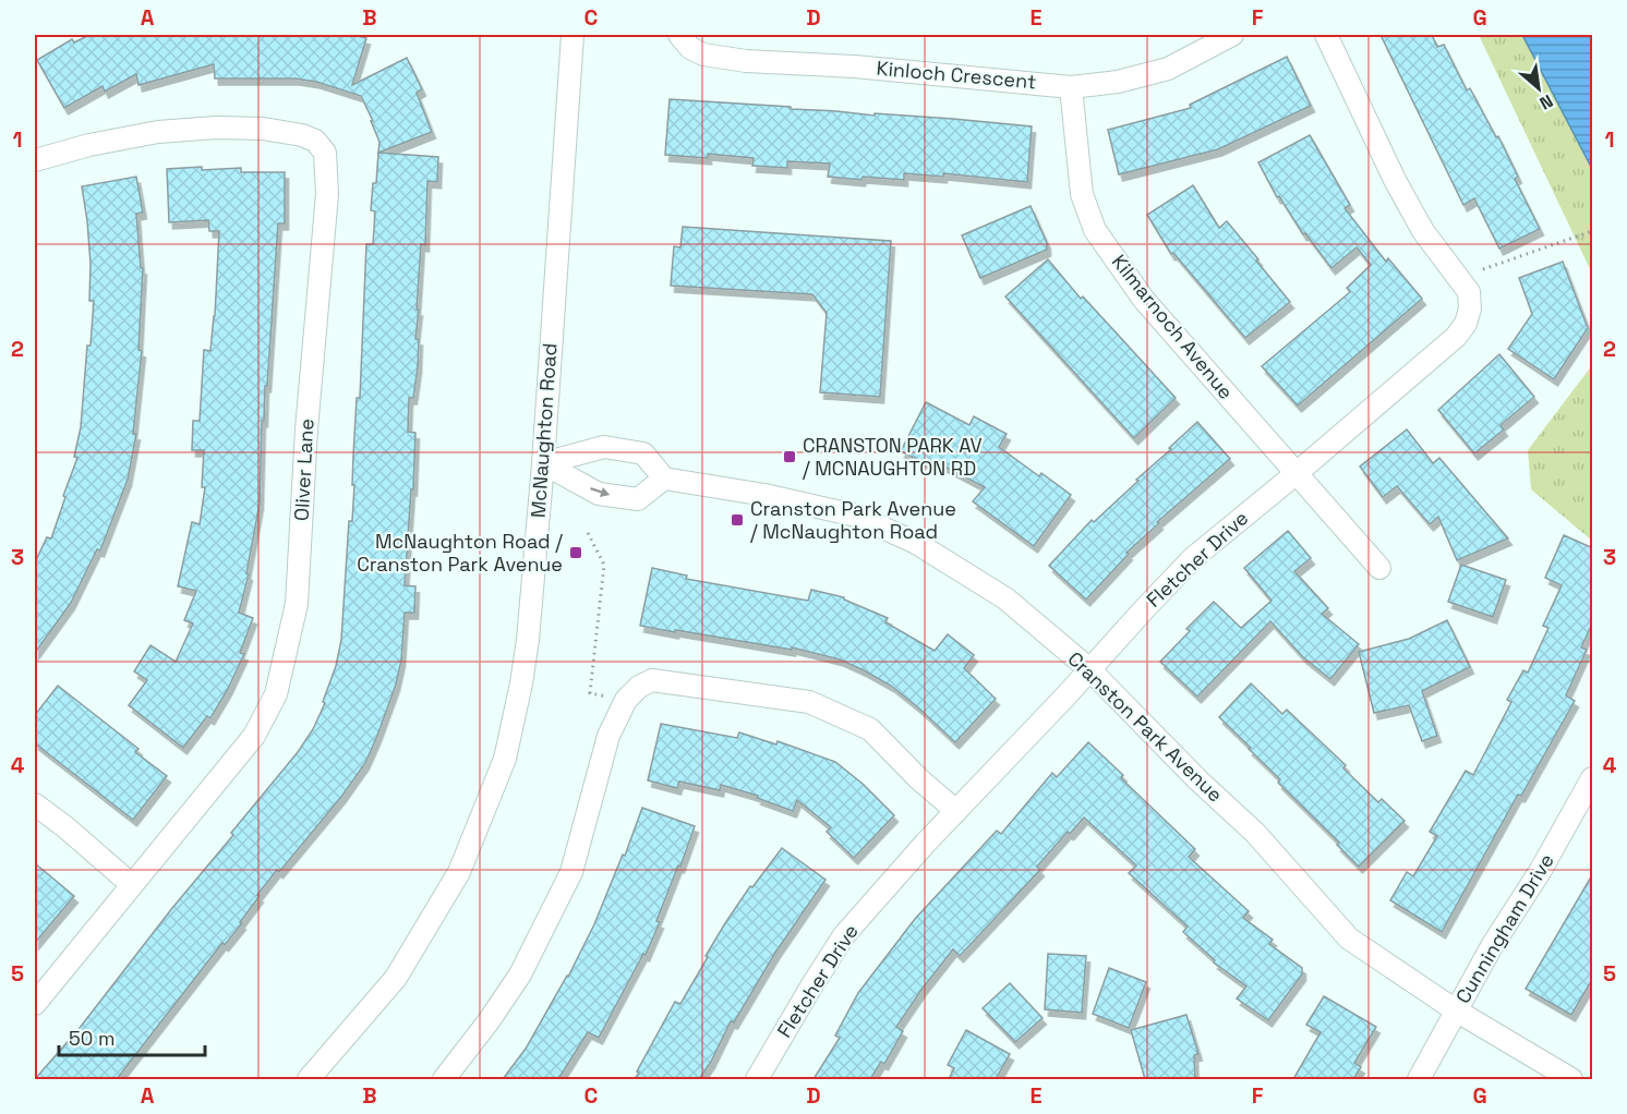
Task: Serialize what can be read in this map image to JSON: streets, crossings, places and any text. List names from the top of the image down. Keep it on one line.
{"streets":{"street":["Kinloch Crescent","Kilmarnoch Avenue","McNaughton Road","Oliver Lane","Fletcher Drive","Cranston Park Avenue","Cunningham Drive"]},"crossings":[["Kinloch Crescent","Kilmarnoch Avenue"],["Kilmarnoch Avenue","Fletcher Drive"],["Fletcher Drive","Cranston Park Avenue"],["Cranston Park Avenue","Cunningham Drive"]],"places":{"transit":["CRANSTON PARK AV / MCNAUGHTON RD","Cranston Park Avenue / McNaughton Road","McNaughton Road / Cranston Park Avenue"]},"scale_bar":"50 m","north":"bottom right","grid":{"columns":["A","B","C","D","E","F","G"],"rows":["1","2","3","4","5"]}}
